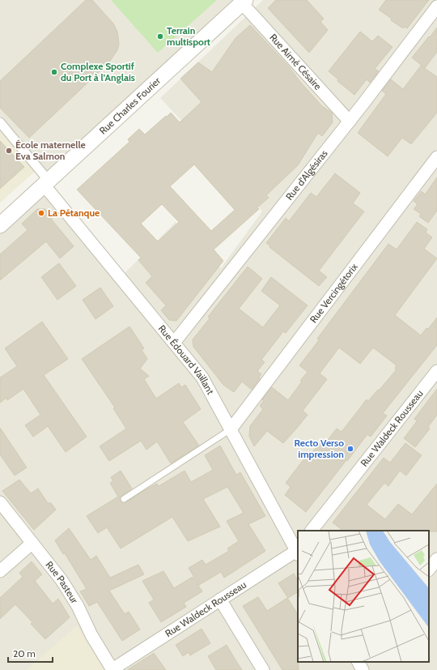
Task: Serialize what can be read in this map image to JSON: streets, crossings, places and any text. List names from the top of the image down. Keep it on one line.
{"streets":{"street":["Rue Aimé Césaire","Rue Charles Fourier","Rue d'Algésiras","Rue Vercingétorix","Rue Édouard Vaillant","Rue Waldeck Rousseau","Rue Pasteur"]},"crossings":[["Rue Aimé Césaire","Rue Charles Fourier"],["Rue Aimé Césaire","Rue d'Algésiras"],["Rue Charles Fourier","Rue Édouard Vaillant"],["Rue d'Algésiras","Rue Édouard Vaillant"],["Rue Vercingétorix","Rue Édouard Vaillant"],["Rue Édouard Vaillant","Rue Waldeck Rousseau"],["Rue Waldeck Rousseau","Rue Pasteur"]],"places":["Terrain multisport","Complexe Sportif du Port à l’Anglais","École maternelle Eva Salmon","La Pétanque","Recto Verso impression"],"scale_bar":"20 m"}
